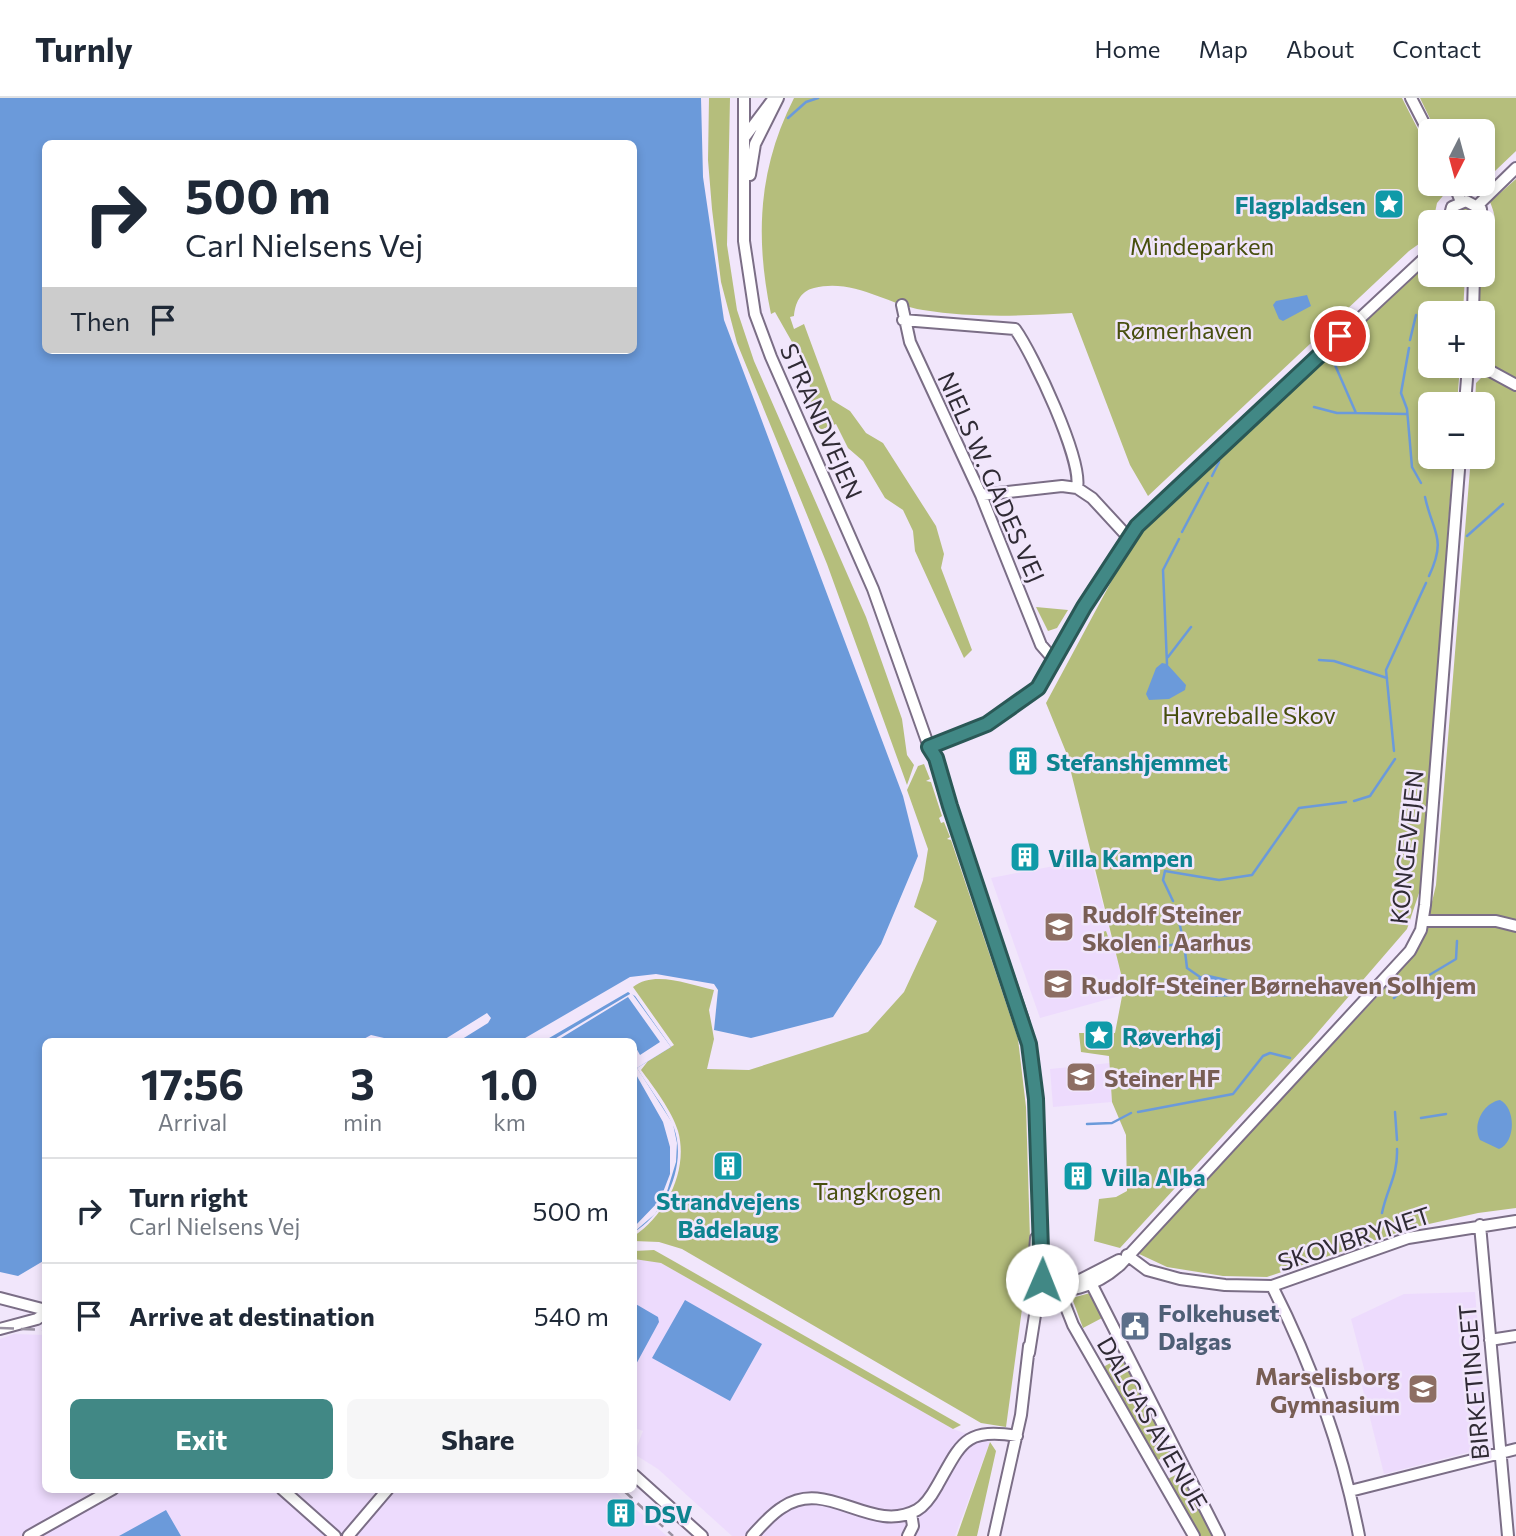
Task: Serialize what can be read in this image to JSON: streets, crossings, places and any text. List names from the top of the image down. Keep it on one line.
{"streets":{"street":["STRANDVEJEN","NIELS W. GADES VEJ","KONGEVEJEN","SKOVBRYNET","BIRKETINGET","DALGAS AVENUE"]},"crossings":[["KONGEVEJEN","SKOVBRYNET"],["KONGEVEJEN","DALGAS AVENUE"],["SKOVBRYNET","BIRKETINGET"]],"parks":["Mindeparken","Rømerhaven","Havreballe Skov","Tangkrogen"],"places":{"place":["Flagpladsen","Røverhøj"],"building":["Stefanshjemmet","Villa Kampen","Strandvejens Bådelaug","Villa Alba","DSV"],"school or university":["Rudolf Steiner Skolen i Aarhus","Rudolf-Steiner Børnehaven Solhjem","Steiner HF","Marselisborg Gymnasium"],"public building":["Folkehuset Dalgas"]},"north":"bottom","page":{"header":"Turnly","nav":["Home","Map","About","Contact"],"map_buttons":["+","−"],"turn":["500 m","Carl Nielsens Vej"],"then":"Then","eta":["17:56","Arrival","3","min","1.0","km"],"list":[{"name":"Turn right","note":"Carl Nielsens Vej","value":"500 m"},{"name":"Arrive at destination","value":"540 m"}],"buttons":["Exit","Share"]}}
